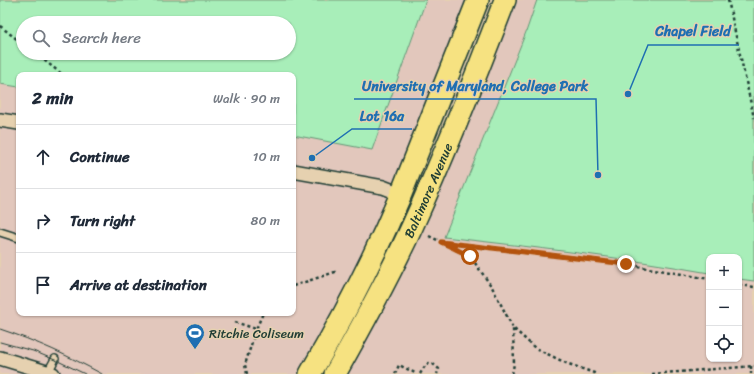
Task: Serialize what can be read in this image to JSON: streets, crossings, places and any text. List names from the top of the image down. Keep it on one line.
{"streets":{"main road":["Baltimore Avenue"]},"places":{"other":["Chapel Field","Lot 16a","University of Maryland, College Park"],"sports":["Ritchie Coliseum"]},"page":{"search":"Search here","heading":["2 min","Walk · 90 m"],"list":[["Continue","10 m"],["Turn right","80 m"],"Arrive at destination"],"map_buttons":["+","−"]}}
